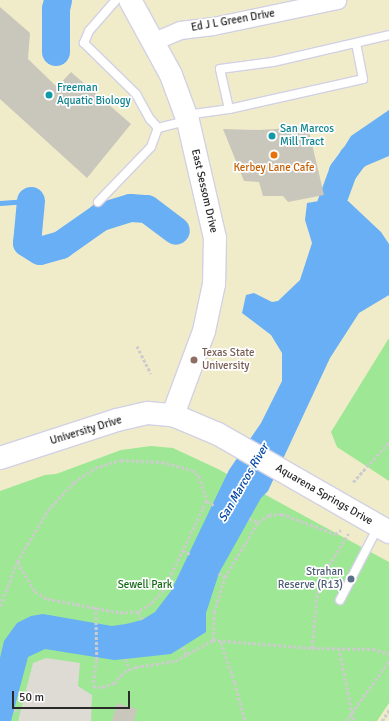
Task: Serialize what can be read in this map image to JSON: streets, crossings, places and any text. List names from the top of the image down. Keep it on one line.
{"streets":{"street":["Ed J L Green Drive","East Sessom Drive","University Drive","Aquarena Springs Drive"]},"crossings":[["Ed J L Green Drive","East Sessom Drive"],["East Sessom Drive","University Drive"],["East Sessom Drive","Aquarena Springs Drive"],["University Drive","Aquarena Springs Drive"]],"water":["San Marcos River"],"parks":["Sewell Park"],"places":["Freeman Aquatic Biology","San Marcos Mill Tract","Kerbey Lane Cafe","Texas State University","Strahan Reserve (R13)"],"scale_bar":"50 m"}
